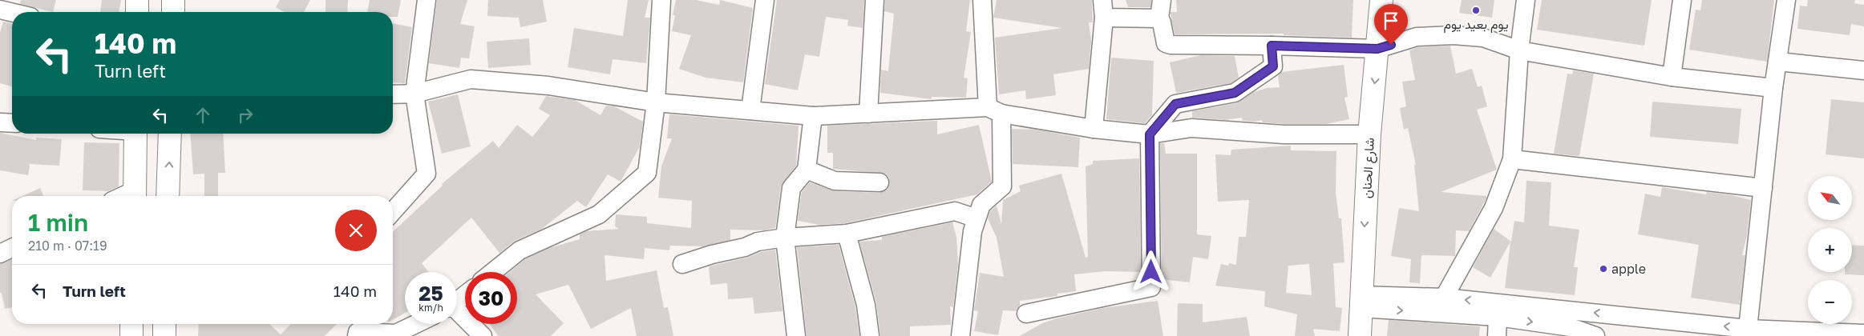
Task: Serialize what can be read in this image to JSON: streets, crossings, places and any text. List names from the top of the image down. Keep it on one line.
{"streets":{"main road":["شارع الحنان"]},"one_way":["شارع الحنان"],"places":["يوم بعيد يوم","apple"],"north":"top left","page":{"turn":["140 m","Turn left"],"map_buttons":["+","−"],"heading":["1 min","210 m · 07:19"],"list":[{"name":"Turn left","value":"140 m"}],"speed":"25 km/h","limit":"30"}}
